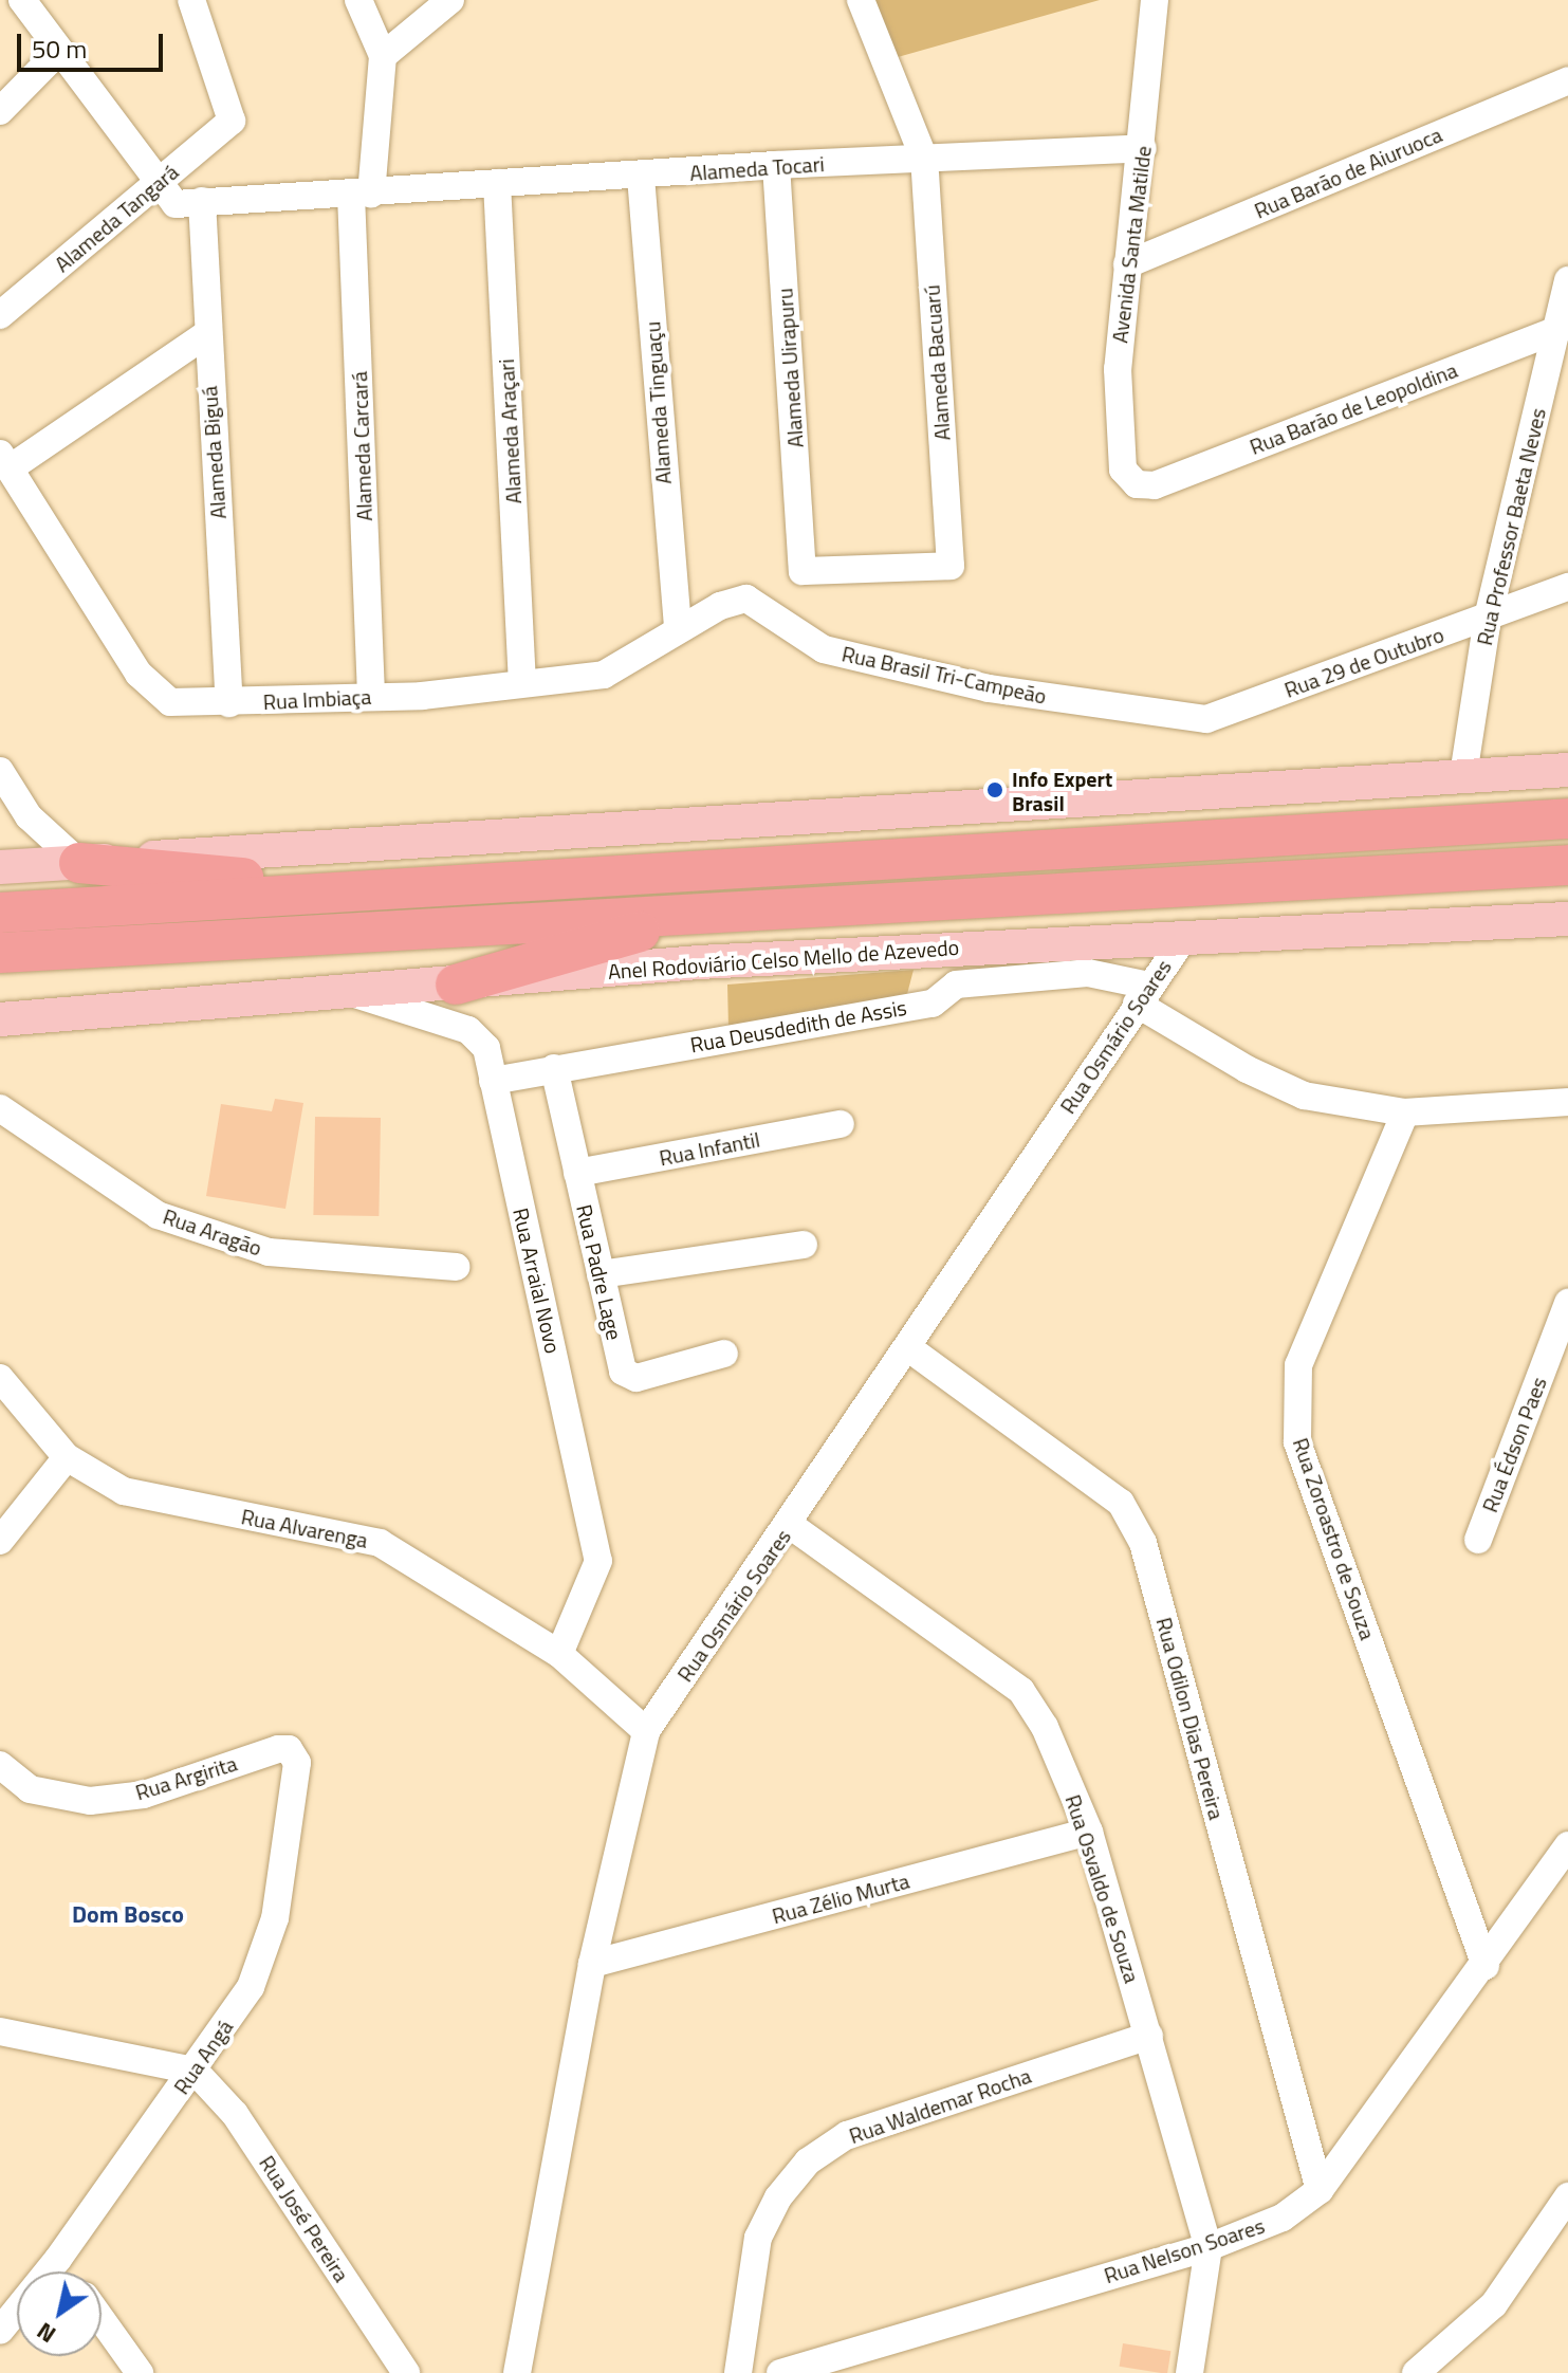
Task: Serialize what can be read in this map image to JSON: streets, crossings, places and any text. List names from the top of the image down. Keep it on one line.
{"streets":{"main road":["Anel Rodoviário Celso Mello de Azevedo"],"street":["Alameda Tocari","Rua Barão de Aiuruoca","Alameda Tangará","Avenida Santa Matilde","Alameda Bacuarú","Alameda Uirapuru","Alameda Tinguaçu","Rua Barão de Leopoldina","Alameda Araçari","Alameda Carcará","Alameda Biguá","Rua Professor Baeta Neves","Rua 29 de Outubro","Rua Brasil Tri-Campeão","Rua Imbiaça","Rua Deusdedith de Assis","Rua Osmário Soares","Rua Infantil","Rua Aragão","Rua Padre Lage","Rua Arraial Novo","Rua Édson Paes","Rua Alvarenga","Rua Zoroastro de Souza","Rua Odilon Dias Pereira","Rua Argirita","Rua Osvaldo de Souza","Rua Zélio Murta","Rua Angá","Rua Waldemar Rocha","Rua José Pereira","Rua Nelson Soares"]},"crossings":[["Alameda Tocari","Alameda Tangará"],["Alameda Tocari","Avenida Santa Matilde"],["Alameda Tocari","Alameda Bacuarú"],["Alameda Tocari","Alameda Uirapuru"],["Alameda Tocari","Alameda Tinguaçu"],["Alameda Tocari","Alameda Araçari"],["Alameda Tocari","Alameda Carcará"],["Alameda Tocari","Alameda Biguá"],["Rua Barão de Aiuruoca","Avenida Santa Matilde"],["Alameda Tangará","Alameda Biguá"],["Avenida Santa Matilde","Rua Barão de Leopoldina"],["Alameda Bacuarú","Alameda Uirapuru"],["Alameda Tinguaçu","Rua Imbiaça"],["Rua Barão de Leopoldina","Rua Professor Baeta Neves"],["Alameda Araçari","Rua Imbiaça"],["Alameda Carcará","Rua Imbiaça"],["Alameda Biguá","Rua Imbiaça"],["Rua Professor Baeta Neves","Rua 29 de Outubro"],["Rua 29 de Outubro","Rua Brasil Tri-Campeão"],["Rua Brasil Tri-Campeão","Rua Imbiaça"],["Anel Rodoviário Celso Mello de Azevedo","Rua Osmário Soares"],["Anel Rodoviário Celso Mello de Azevedo","Rua Arraial Novo"],["Rua Deusdedith de Assis","Rua Osmário Soares"],["Rua Deusdedith de Assis","Rua Padre Lage"],["Rua Deusdedith de Assis","Rua Arraial Novo"],["Rua Deusdedith de Assis","Rua Zoroastro de Souza"],["Rua Osmário Soares","Rua Alvarenga"],["Rua Osmário Soares","Rua Odilon Dias Pereira"],["Rua Osmário Soares","Rua Osvaldo de Souza"],["Rua Osmário Soares","Rua Zélio Murta"],["Rua Infantil","Rua Padre Lage"],["Rua Arraial Novo","Rua Alvarenga"],["Rua Zoroastro de Souza","Rua Nelson Soares"],["Rua Odilon Dias Pereira","Rua Nelson Soares"],["Rua Argirita","Rua Angá"],["Rua Osvaldo de Souza","Rua Zélio Murta"],["Rua Osvaldo de Souza","Rua Waldemar Rocha"],["Rua Osvaldo de Souza","Rua Nelson Soares"],["Rua Angá","Rua José Pereira"]],"districts":["Dom Bosco"],"places":["Info Expert Brasil"],"scale_bar":"50 m","north":"bottom left"}
